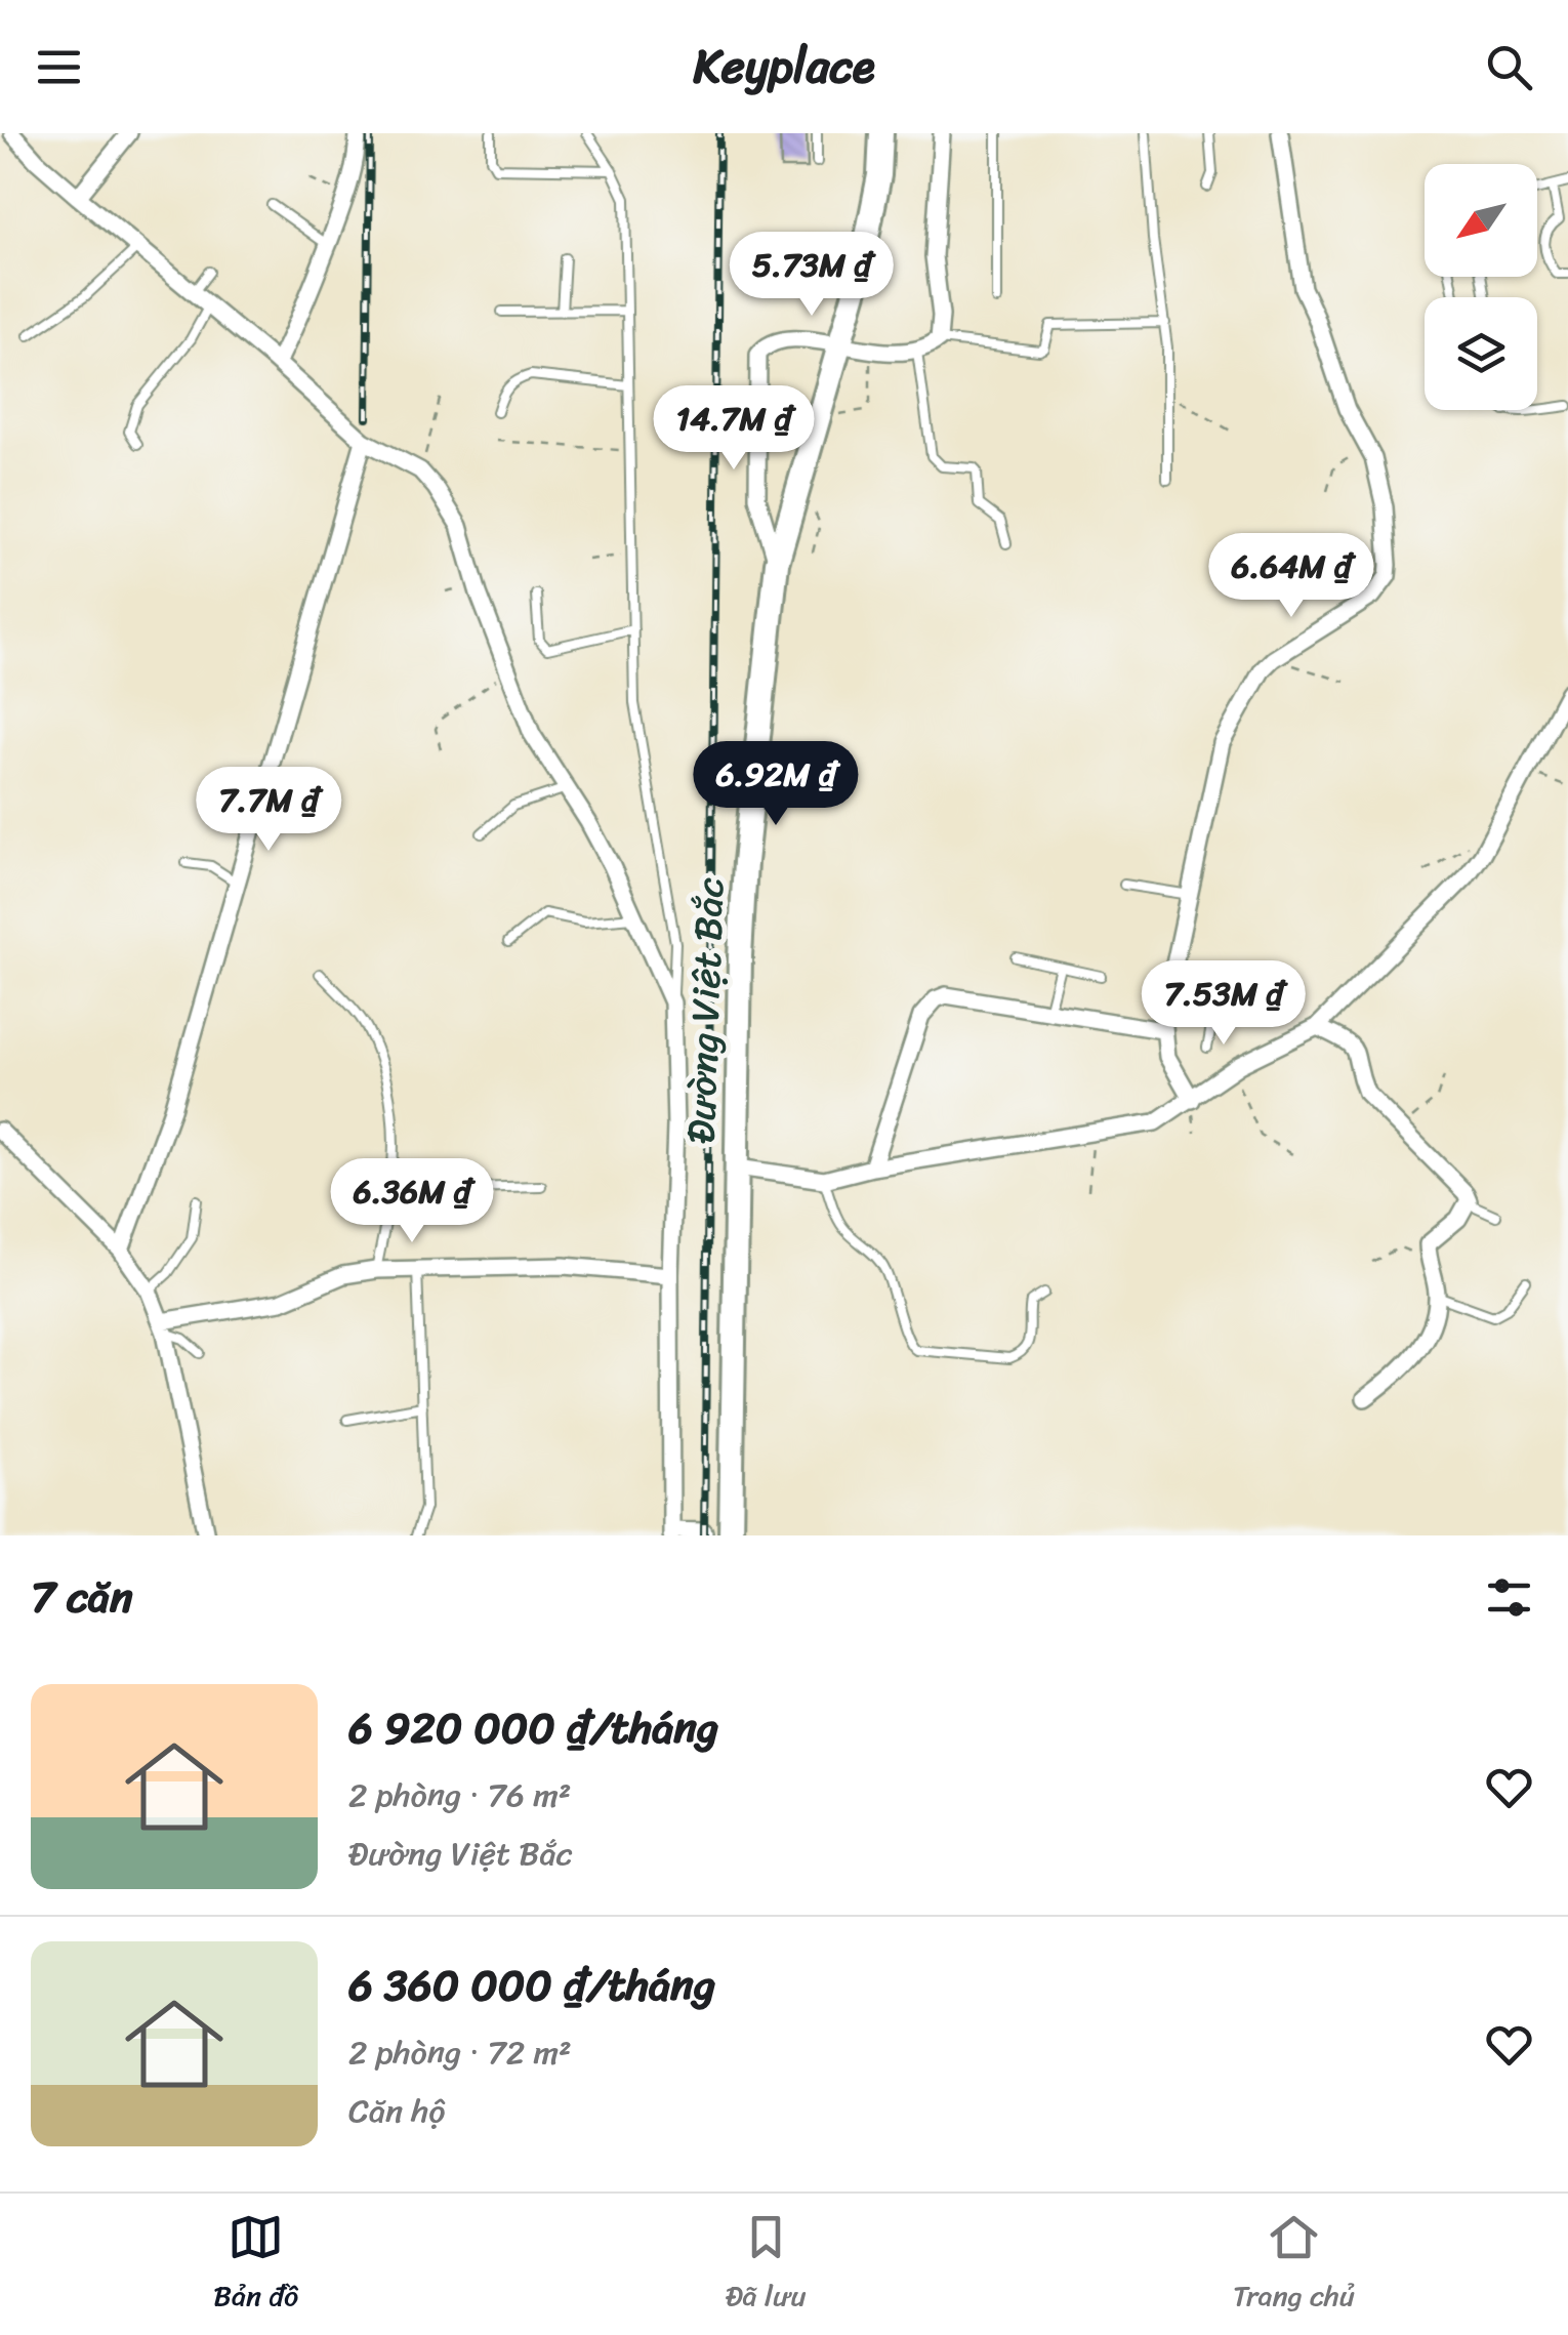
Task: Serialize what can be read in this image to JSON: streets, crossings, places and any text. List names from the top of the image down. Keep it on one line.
{"streets":{"main road":["Đường Việt Bắc"]},"north":"bottom left","page":{"header":"Keyplace","price":["5.73M ₫","14.7M ₫","6.64M ₫","6.92M ₫","7.7M ₫","7.53M ₫","6.36M ₫"],"heading":"7 căn","list":[{"name":"6 920 000 ₫/tháng","note":"2 phòng · 76 m² · Đường Việt Bắc"},{"name":"6 360 000 ₫/tháng","note":"2 phòng · 72 m² · Căn hộ"}],"tabs":["Bản đồ","Đã lưu","Trang chủ"]}}
